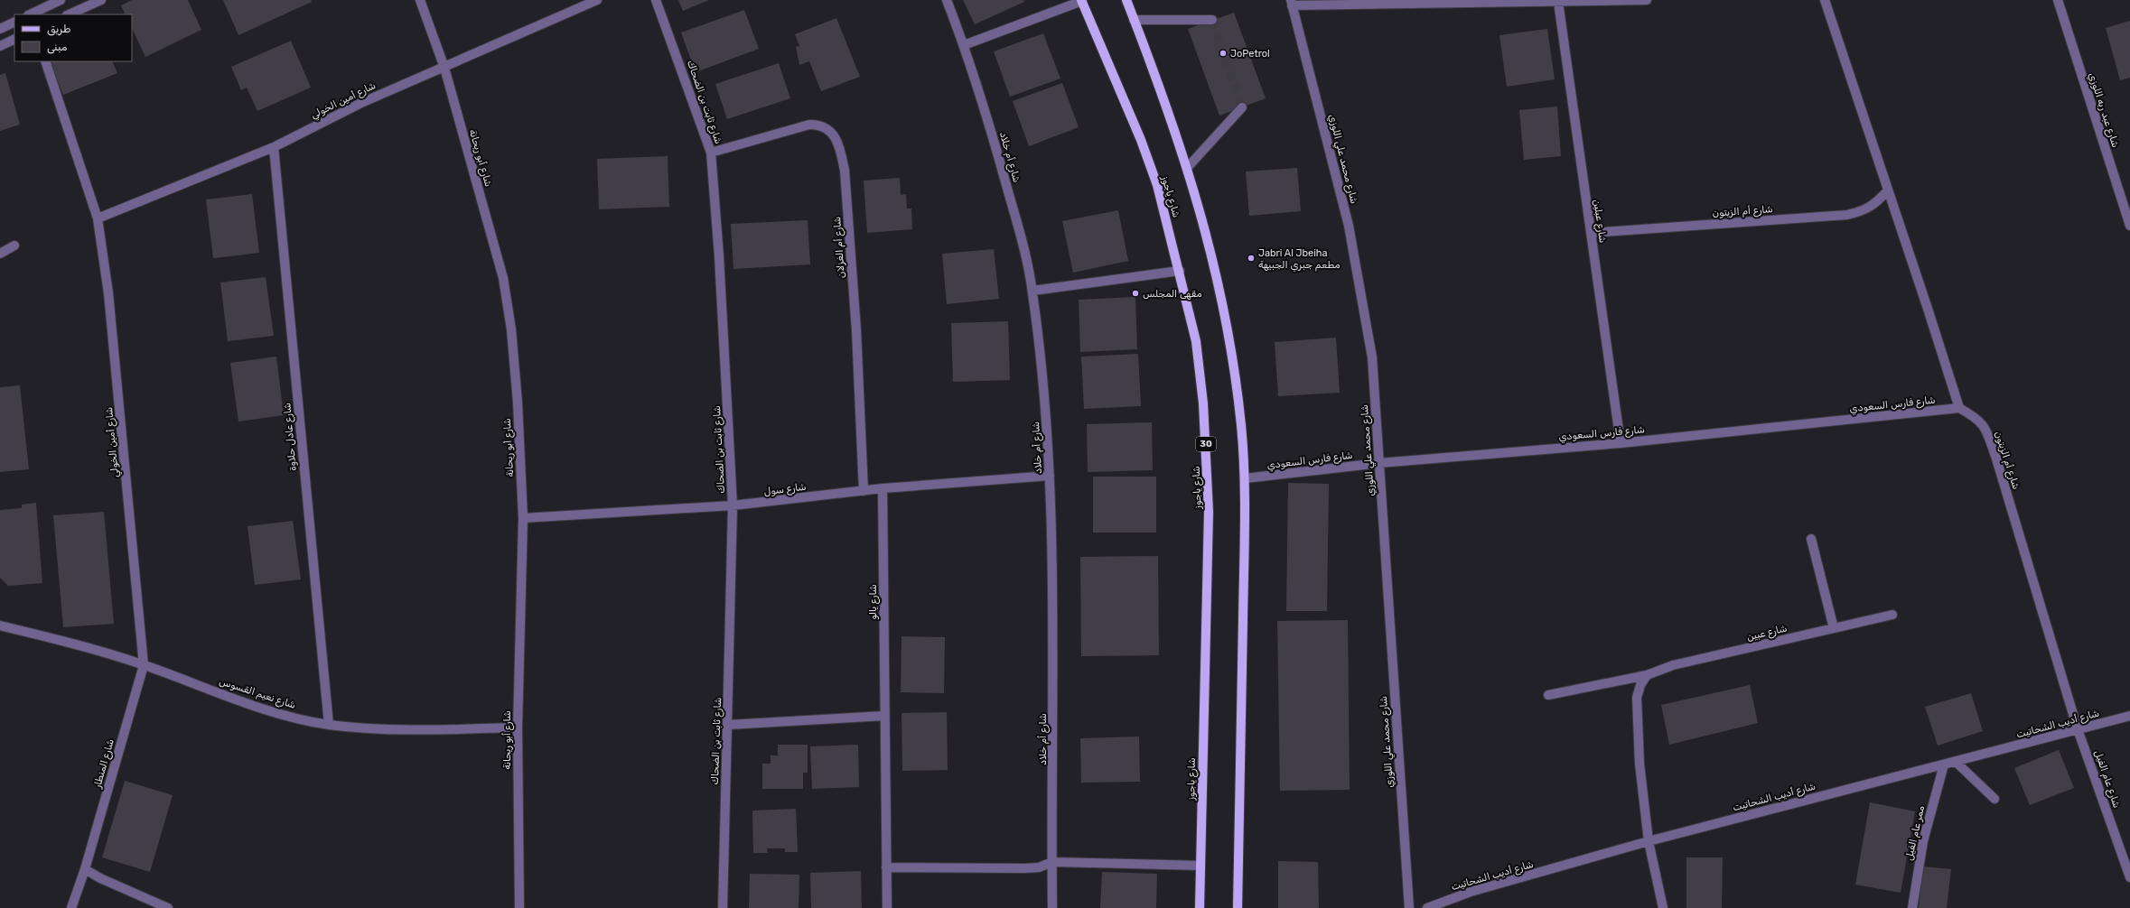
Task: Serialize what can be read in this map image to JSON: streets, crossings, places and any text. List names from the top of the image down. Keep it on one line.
{"streets":{"main road":["شارع ياجوز","30"],"street":["شارع أمين الخولي","شارع ثابت بن الضحاك","شارع عبد ربه اللوزي","شارع أم خلاد","شارع أبو ريحانة","شارع محمد علي اللوزي","شارع أم الزيتون","شارع عبلين","شارع أم الغزلان","شارع فارس السعودي","شارع عادل حلاوة","شارع سول","شارع يالو","شارع عبين","شارع نعيم القسوس","شارع أديب الشحاتيت","شارع المنطار","شارع عام الفيل","ممر عام الفيل"]},"crossings":[["شارع أمين الخولي","شارع أبو ريحانة"],["شارع أمين الخولي","شارع عادل حلاوة"],["شارع أمين الخولي","شارع نعيم القسوس"],["شارع أمين الخولي","شارع المنطار"],["شارع ثابت بن الضحاك","شارع أم الغزلان"],["شارع ثابت بن الضحاك","شارع سول"],["شارع أم خلاد","شارع سول"],["شارع أبو ريحانة","شارع سول"],["شارع أبو ريحانة","شارع نعيم القسوس"],["شارع محمد علي اللوزي","شارع فارس السعودي"],["شارع أم الزيتون","شارع عبلين"],["شارع أم الزيتون","شارع فارس السعودي"],["شارع أم الزيتون","شارع أديب الشحاتيت"],["شارع أم الزيتون","شارع عام الفيل"],["شارع عبلين","شارع فارس السعودي"],["شارع أم الغزلان","شارع سول"],["شارع عادل حلاوة","شارع نعيم القسوس"],["شارع سول","شارع يالو"],["شارع نعيم القسوس","شارع المنطار"],["شارع أديب الشحاتيت","شارع عام الفيل"],["شارع أديب الشحاتيت","ممر عام الفيل"]],"places":["JoPetrol","Jabri Al Jbeiha مطعم جبري الجبيهة","مقهى المجلس"],"legend":["طريق","مبنى"]}
